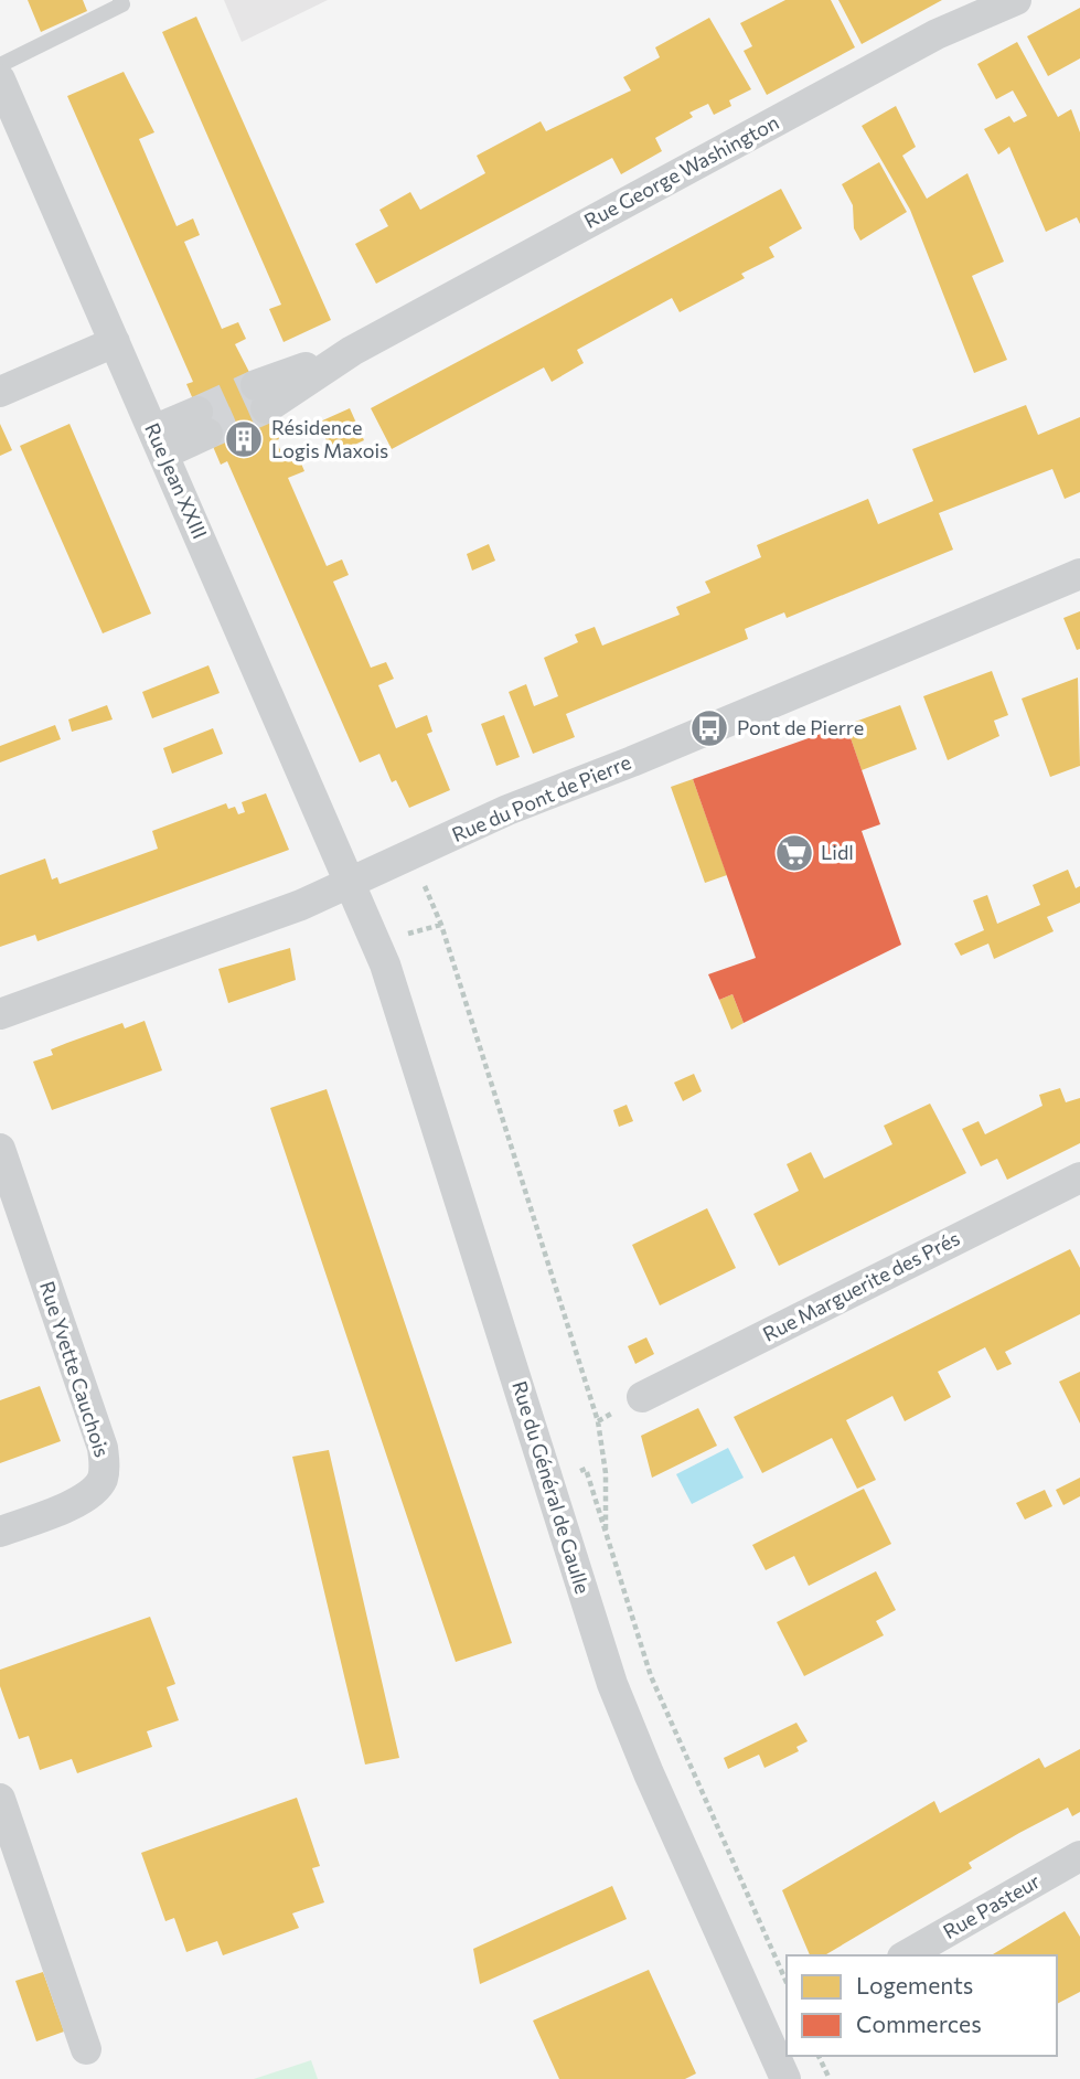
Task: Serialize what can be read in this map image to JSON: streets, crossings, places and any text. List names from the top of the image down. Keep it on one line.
{"streets":{"street":["Rue George Washington","Rue Jean XXIII","Rue du Pont de Pierre","Rue Marguerite des Prés","Rue Yvette Cauchois","Rue du Général de Gaulle","Rue Pasteur"]},"crossings":[["Rue Jean XXIII","Rue du Pont de Pierre"],["Rue Jean XXIII","Rue du Général de Gaulle"],["Rue du Pont de Pierre","Rue du Général de Gaulle"]],"places":{"building":["Résidence Logis Maxois"],"bus stop":["Pont de Pierre"],"supermarket":["Lidl"]},"legend":["Logements","Commerces"]}
